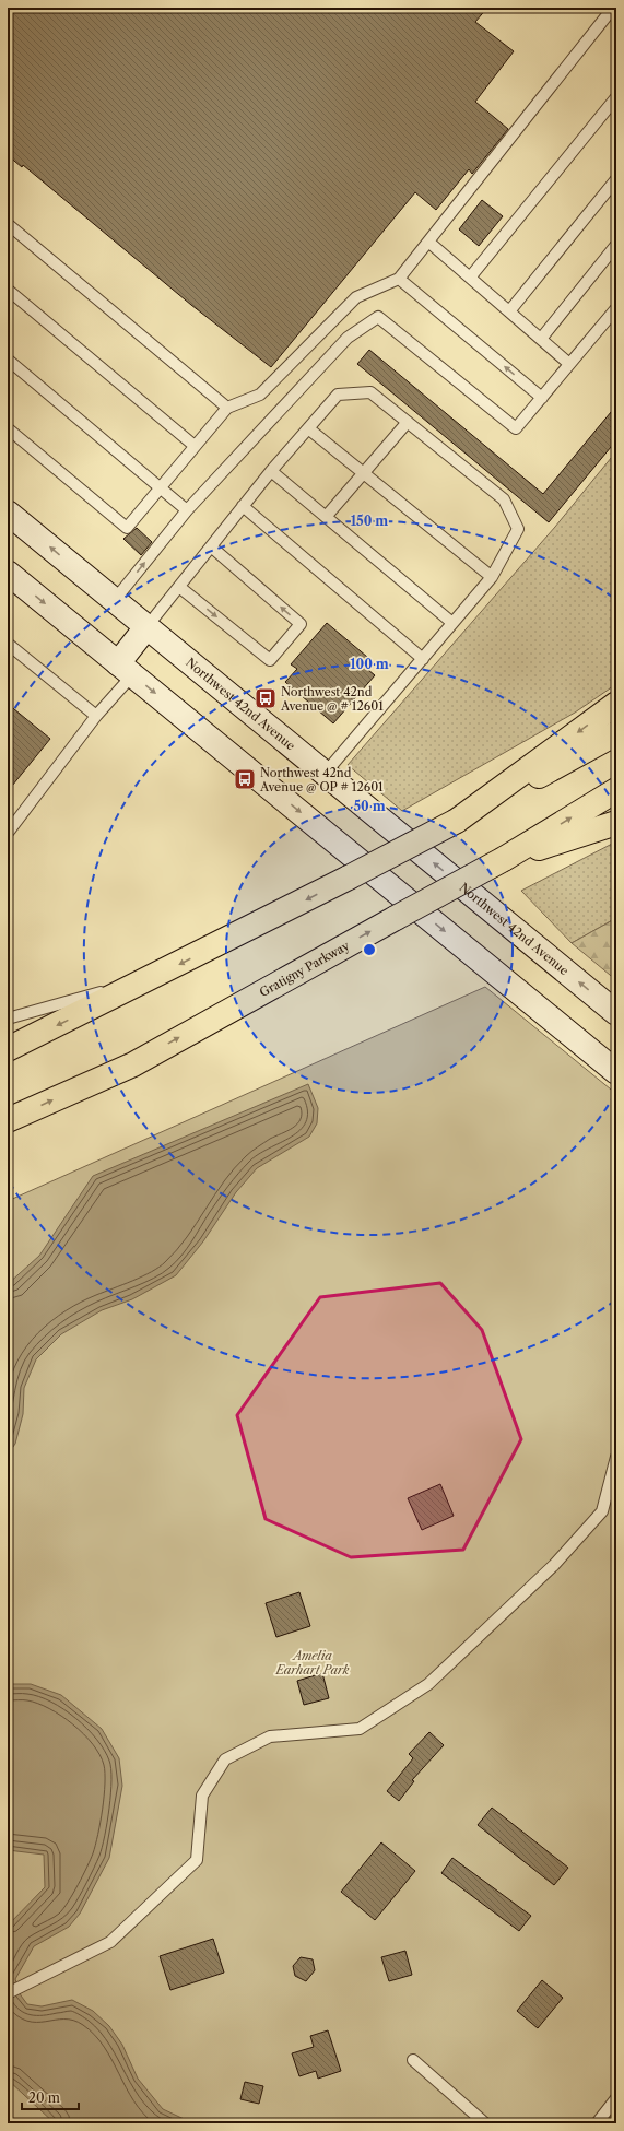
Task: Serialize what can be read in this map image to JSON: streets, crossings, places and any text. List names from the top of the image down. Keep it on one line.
{"streets":{"highway":["Gratigny Parkway"],"main road":["Northwest 42nd Avenue"]},"parks":["Amelia Earhart Park"],"places":{"bus stop":["Northwest 42nd Avenue @ # 12601","Northwest 42nd Avenue @ OP # 12601"]},"scale_bar":"20 m","rings":["150 m","100 m","50 m"]}
